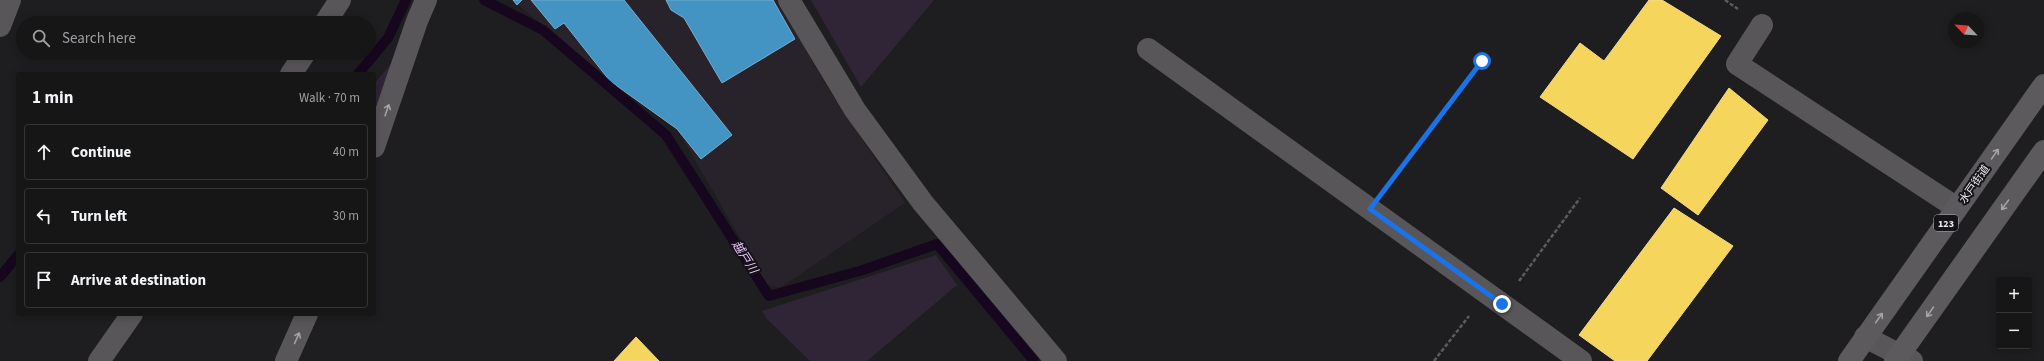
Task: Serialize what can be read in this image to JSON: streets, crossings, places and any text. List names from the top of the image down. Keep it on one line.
{"streets":{"highway":["水戸街道","123"]},"water":["越戸川"],"north":"top left","page":{"search":"Search here","heading":["1 min","Walk · 70 m"],"list":[["Continue","40 m"],["Turn left","30 m"],"Arrive at destination"],"map_buttons":["+","−"]}}
